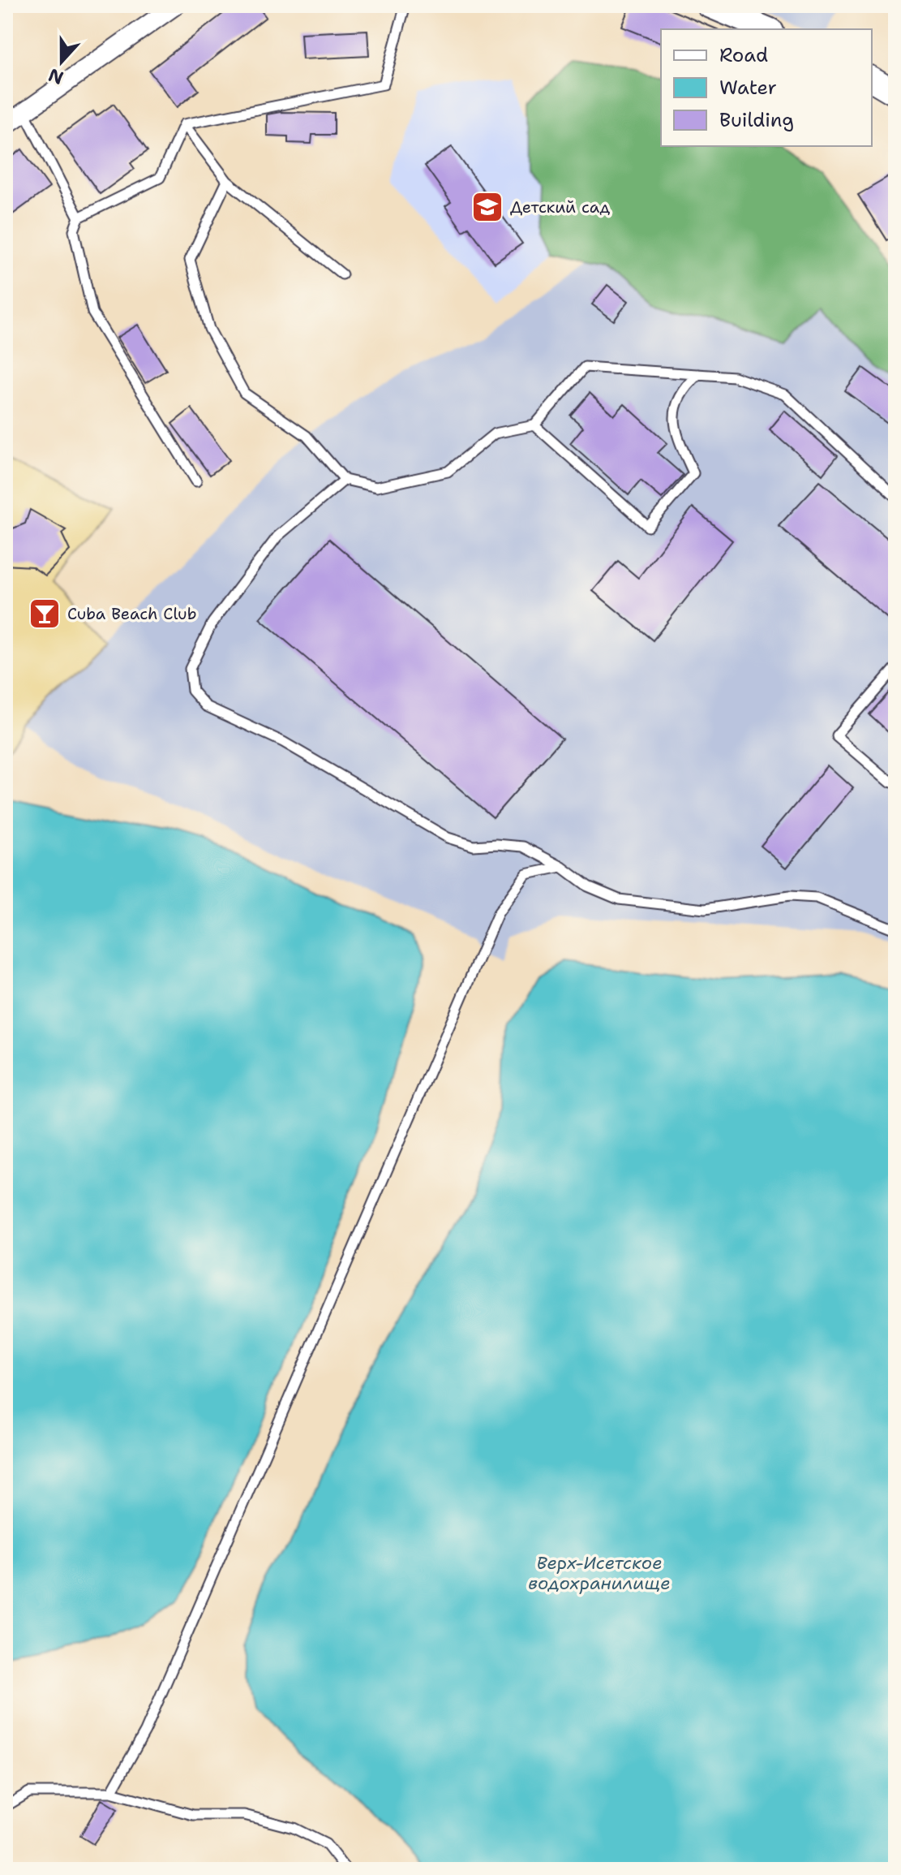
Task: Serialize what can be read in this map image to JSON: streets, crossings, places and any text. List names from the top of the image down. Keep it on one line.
{"water":["Верх-Исетское водохранилище"],"places":{"school or university":["Детский сад"],"bar":["Cuba Beach Club"]},"legend":["Road","Water","Building"],"north":"bottom"}
